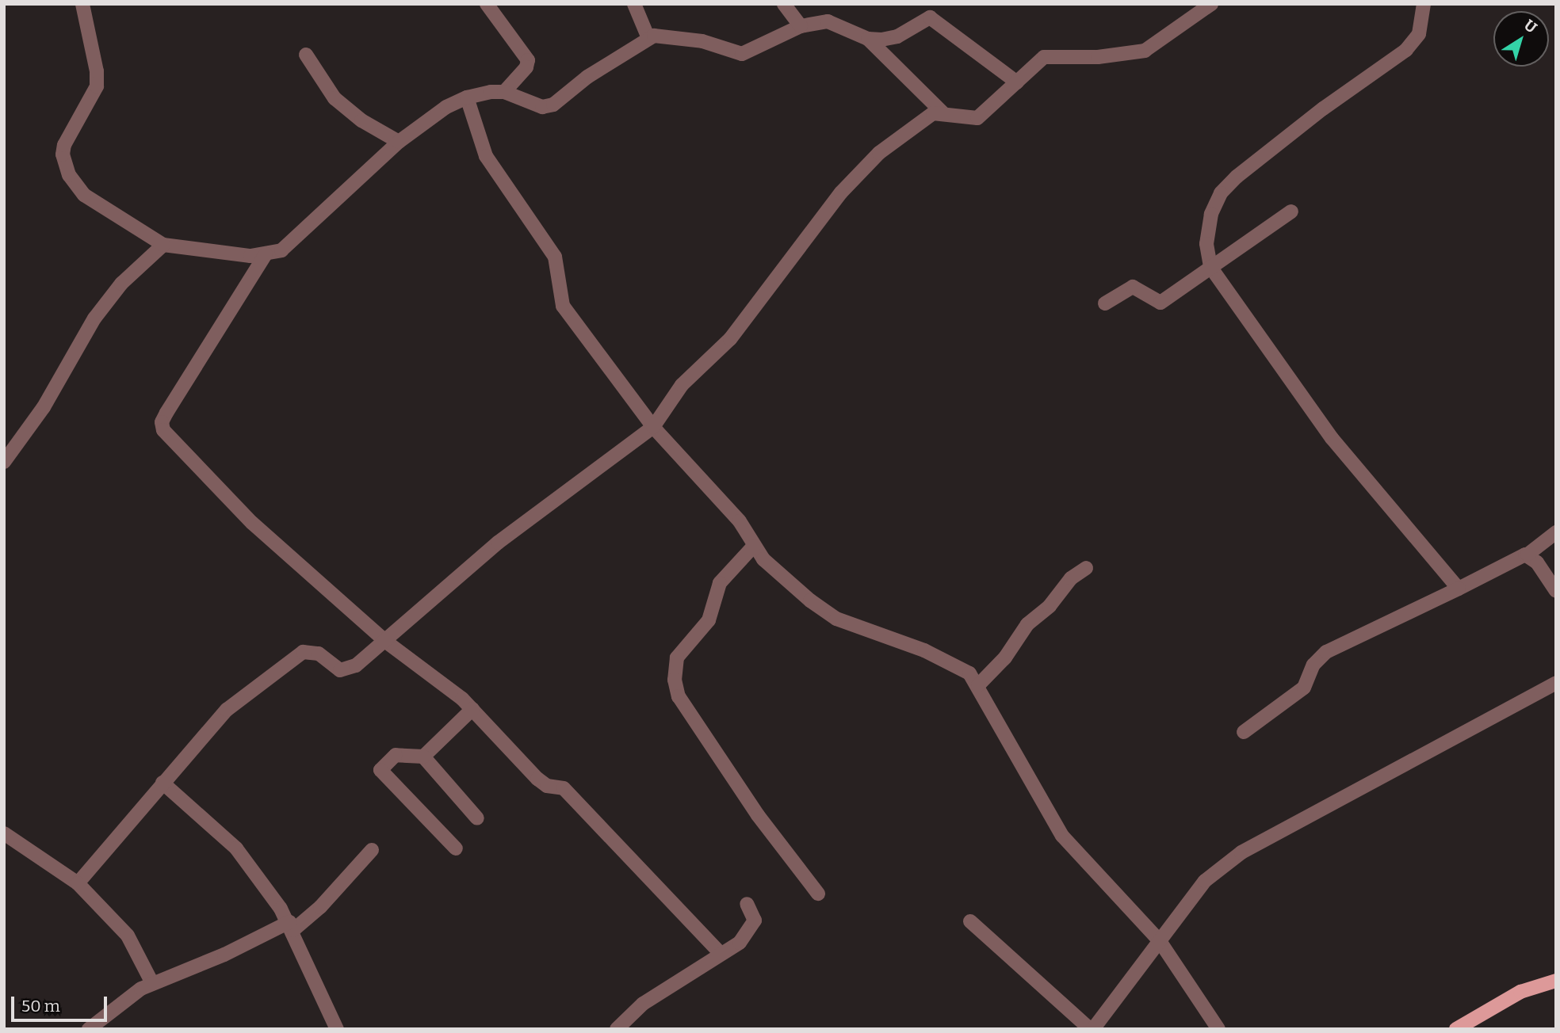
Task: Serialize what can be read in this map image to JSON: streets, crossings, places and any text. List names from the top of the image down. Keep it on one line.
{"scale_bar":"50 m","north":"top right"}
